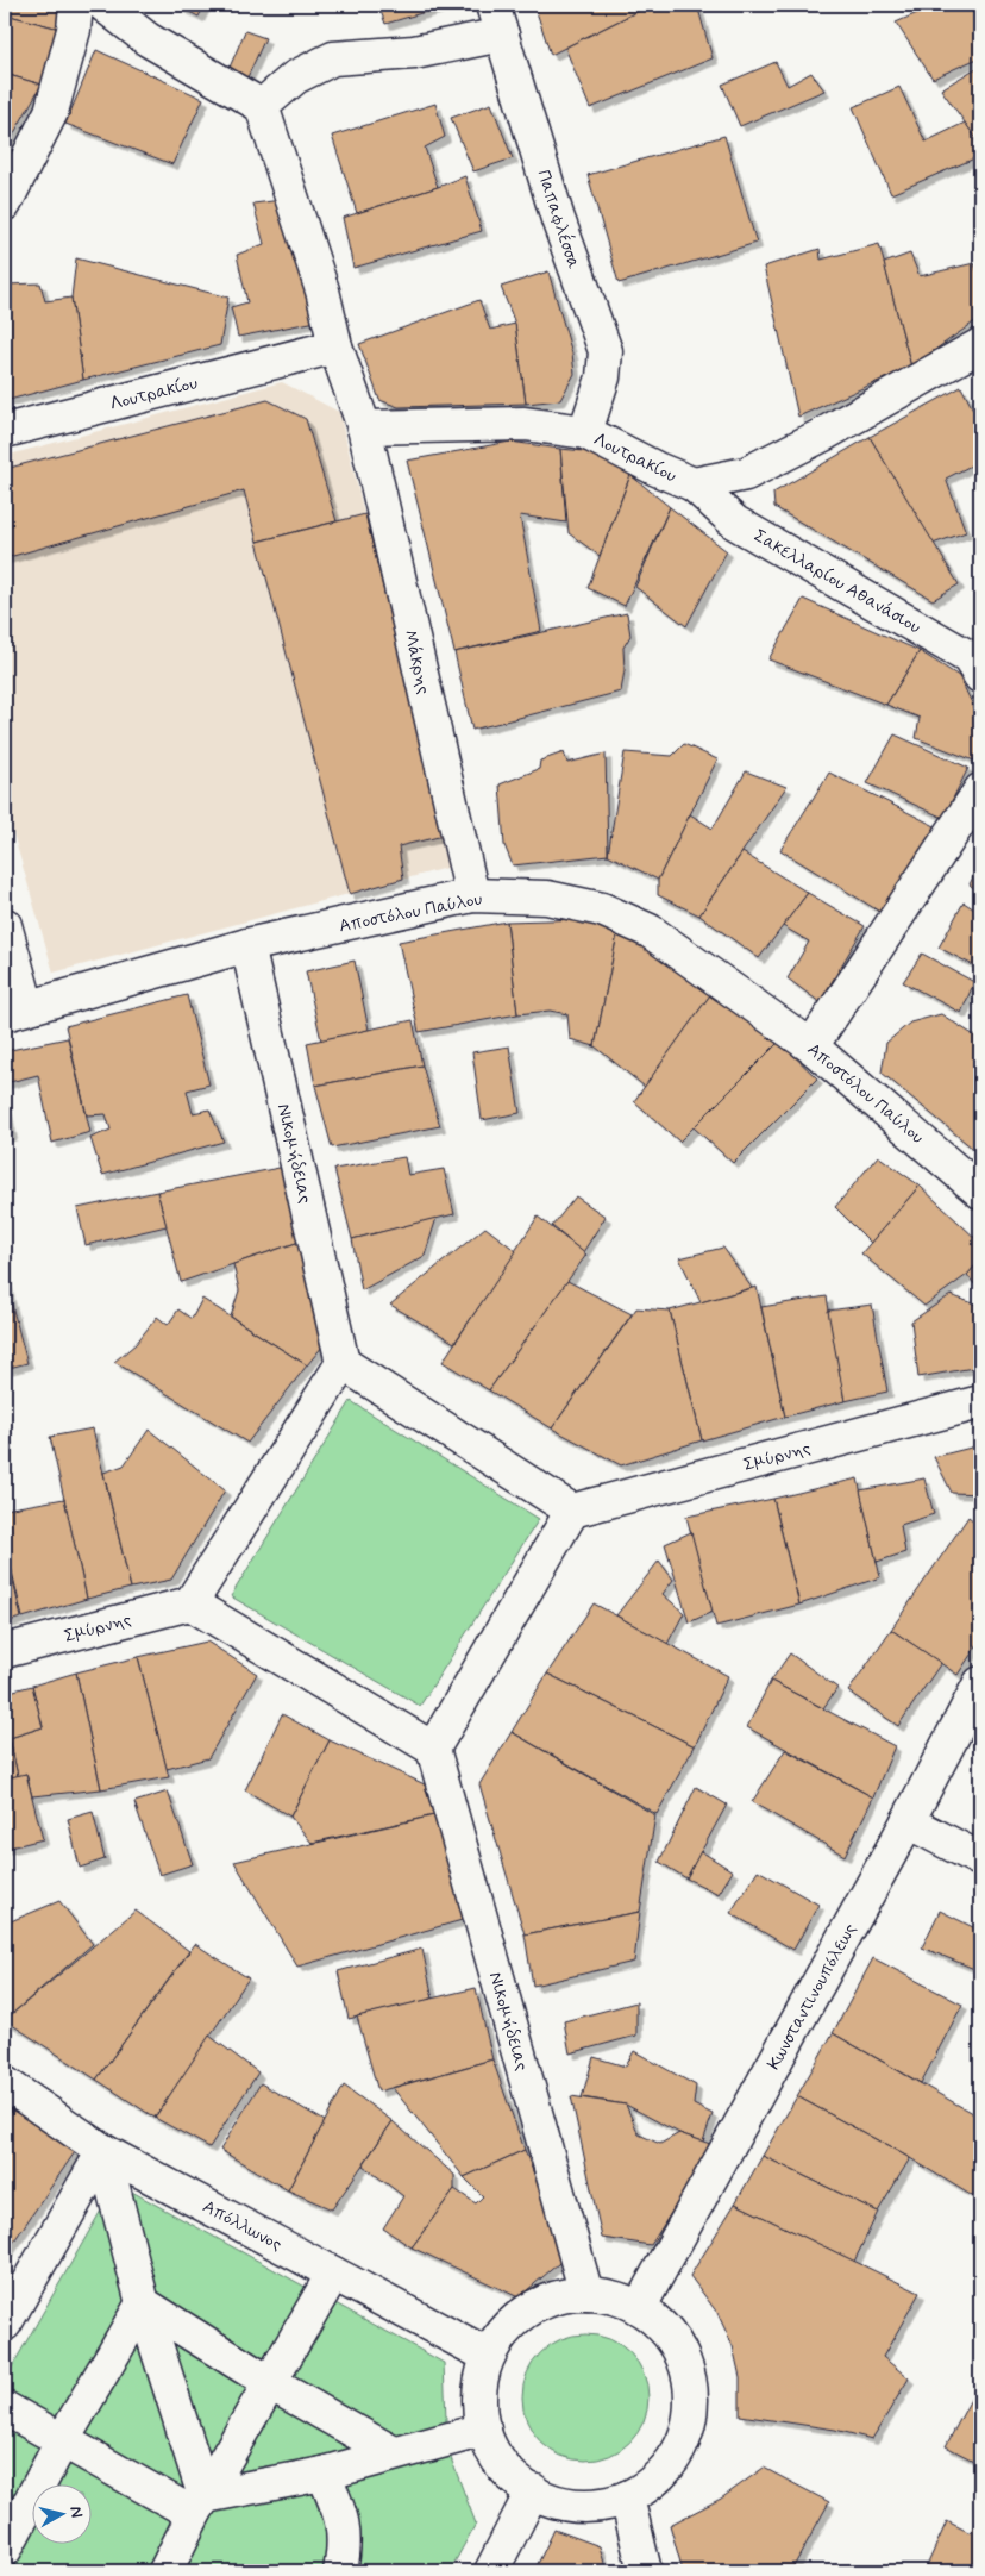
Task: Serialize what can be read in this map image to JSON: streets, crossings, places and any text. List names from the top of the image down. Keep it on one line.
{"streets":{"street":["Παπαφλέσσα","Λουτρακίου","Σακελλαρίου Αθανάσιου","Μάκρης","Αποστόλου Παύλου","Νικομήδειας","Σμύρνης","Κωνσταντινουπόλεως","Απόλλωνος"]},"crossings":[["Παπαφλέσσα","Λουτρακίου"],["Λουτρακίου","Σακελλαρίου Αθανάσιου"],["Λουτρακίου","Μάκρης"],["Μάκρης","Αποστόλου Παύλου"],["Αποστόλου Παύλου","Νικομήδειας"],["Νικομήδειας","Κωνσταντινουπόλεως"],["Νικομήδειας","Απόλλωνος"],["Κωνσταντινουπόλεως","Απόλλωνος"]],"north":"right"}
